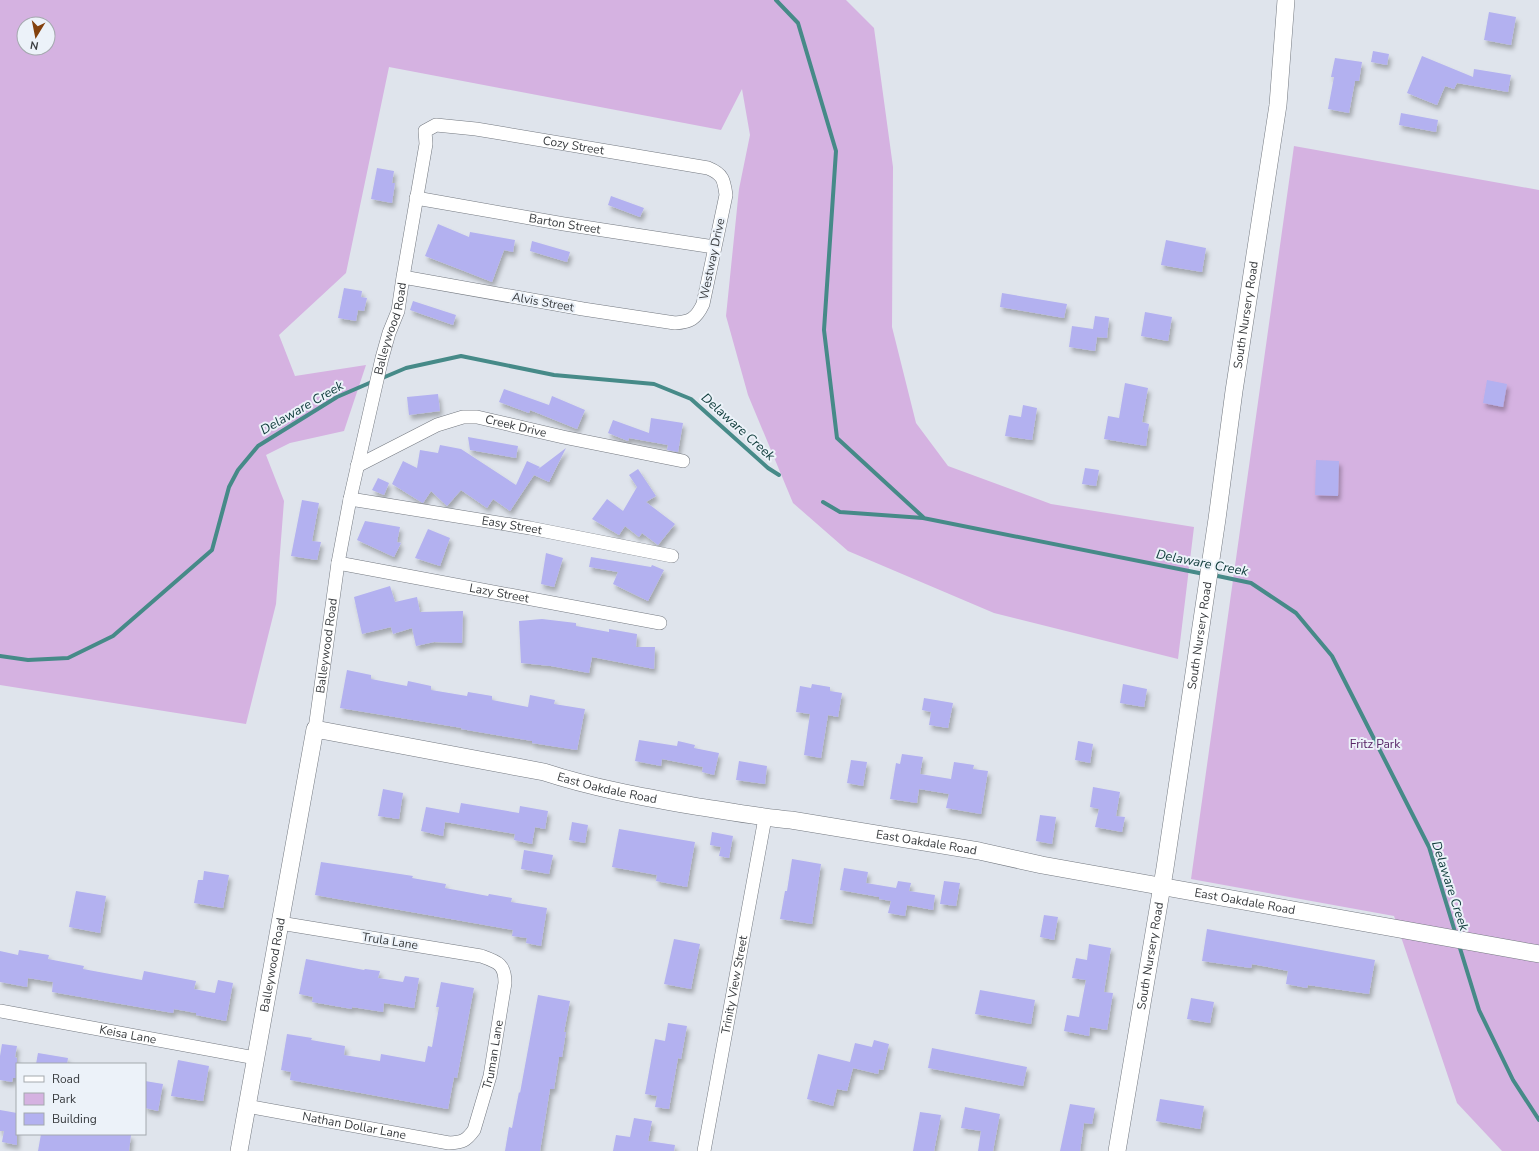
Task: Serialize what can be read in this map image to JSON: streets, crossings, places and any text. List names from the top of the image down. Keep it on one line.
{"streets":{"street":["Cozy Street","Barton Street","Westway Drive","Alvis Street","South Nursery Road","Balleywood Road","Creek Drive","Easy Street","Lazy Street","East Oakdale Road","Trula Lane","Trinity View Street","Keisa Lane","Truman Lane","Nathan Dollar Lane"]},"crossings":[["Cozy Street","Westway Drive"],["Cozy Street","Balleywood Road"],["Barton Street","Westway Drive"],["Barton Street","Balleywood Road"],["Westway Drive","Alvis Street"],["Alvis Street","Balleywood Road"],["South Nursery Road","East Oakdale Road"],["Balleywood Road","Creek Drive"],["Balleywood Road","Easy Street"],["Balleywood Road","Lazy Street"],["Balleywood Road","East Oakdale Road"],["Balleywood Road","Trula Lane"],["Balleywood Road","Keisa Lane"],["Balleywood Road","Nathan Dollar Lane"],["East Oakdale Road","Trinity View Street"],["Trula Lane","Truman Lane"],["Truman Lane","Nathan Dollar Lane"]],"water":["Delaware Creek"],"parks":["Fritz Park"],"legend":["Road","Park","Building"],"north":"bottom"}
